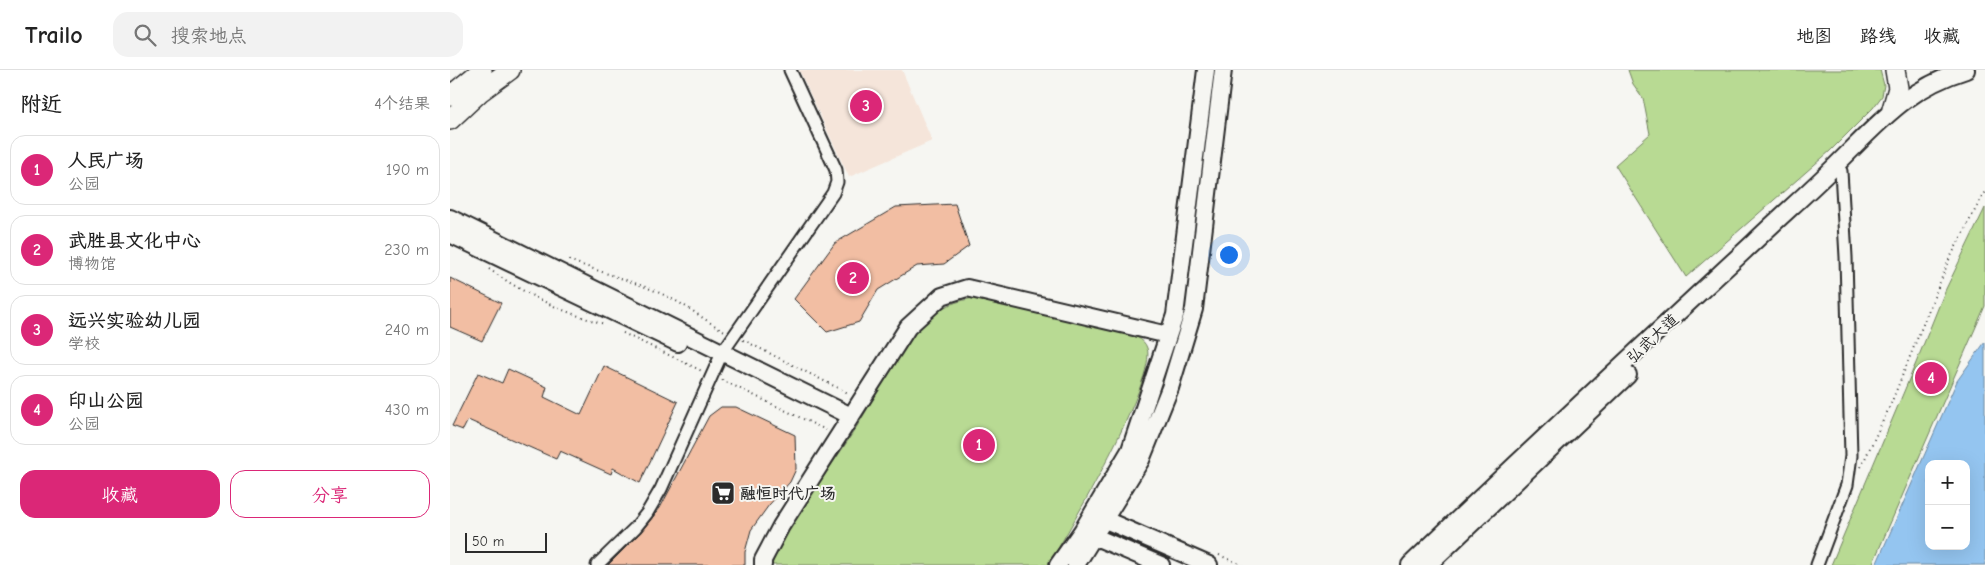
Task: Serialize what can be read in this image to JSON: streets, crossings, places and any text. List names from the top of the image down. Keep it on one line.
{"streets":{"main road":["弘武大道"]},"places":{"supermarket":["融恒时代广场"]},"scale_bar":"50 m","page":{"header":"Trailo","search":"搜索地点","nav":["地图","路线","收藏"],"heading":["附近","4个结果"],"pins":["3","2","4","1"],"list":[{"mark":"1","name":"人民广场","note":"公园","value":"190 m"},{"mark":"2","name":"武胜县文化中心","note":"博物馆","value":"230 m"},{"mark":"3","name":"远兴实验幼儿园","note":"学校","value":"240 m"},{"mark":"4","name":"印山公园","note":"公园","value":"430 m"}],"buttons":["收藏","分享"],"map_buttons":["+","−"],"scale":"50 m"}}
